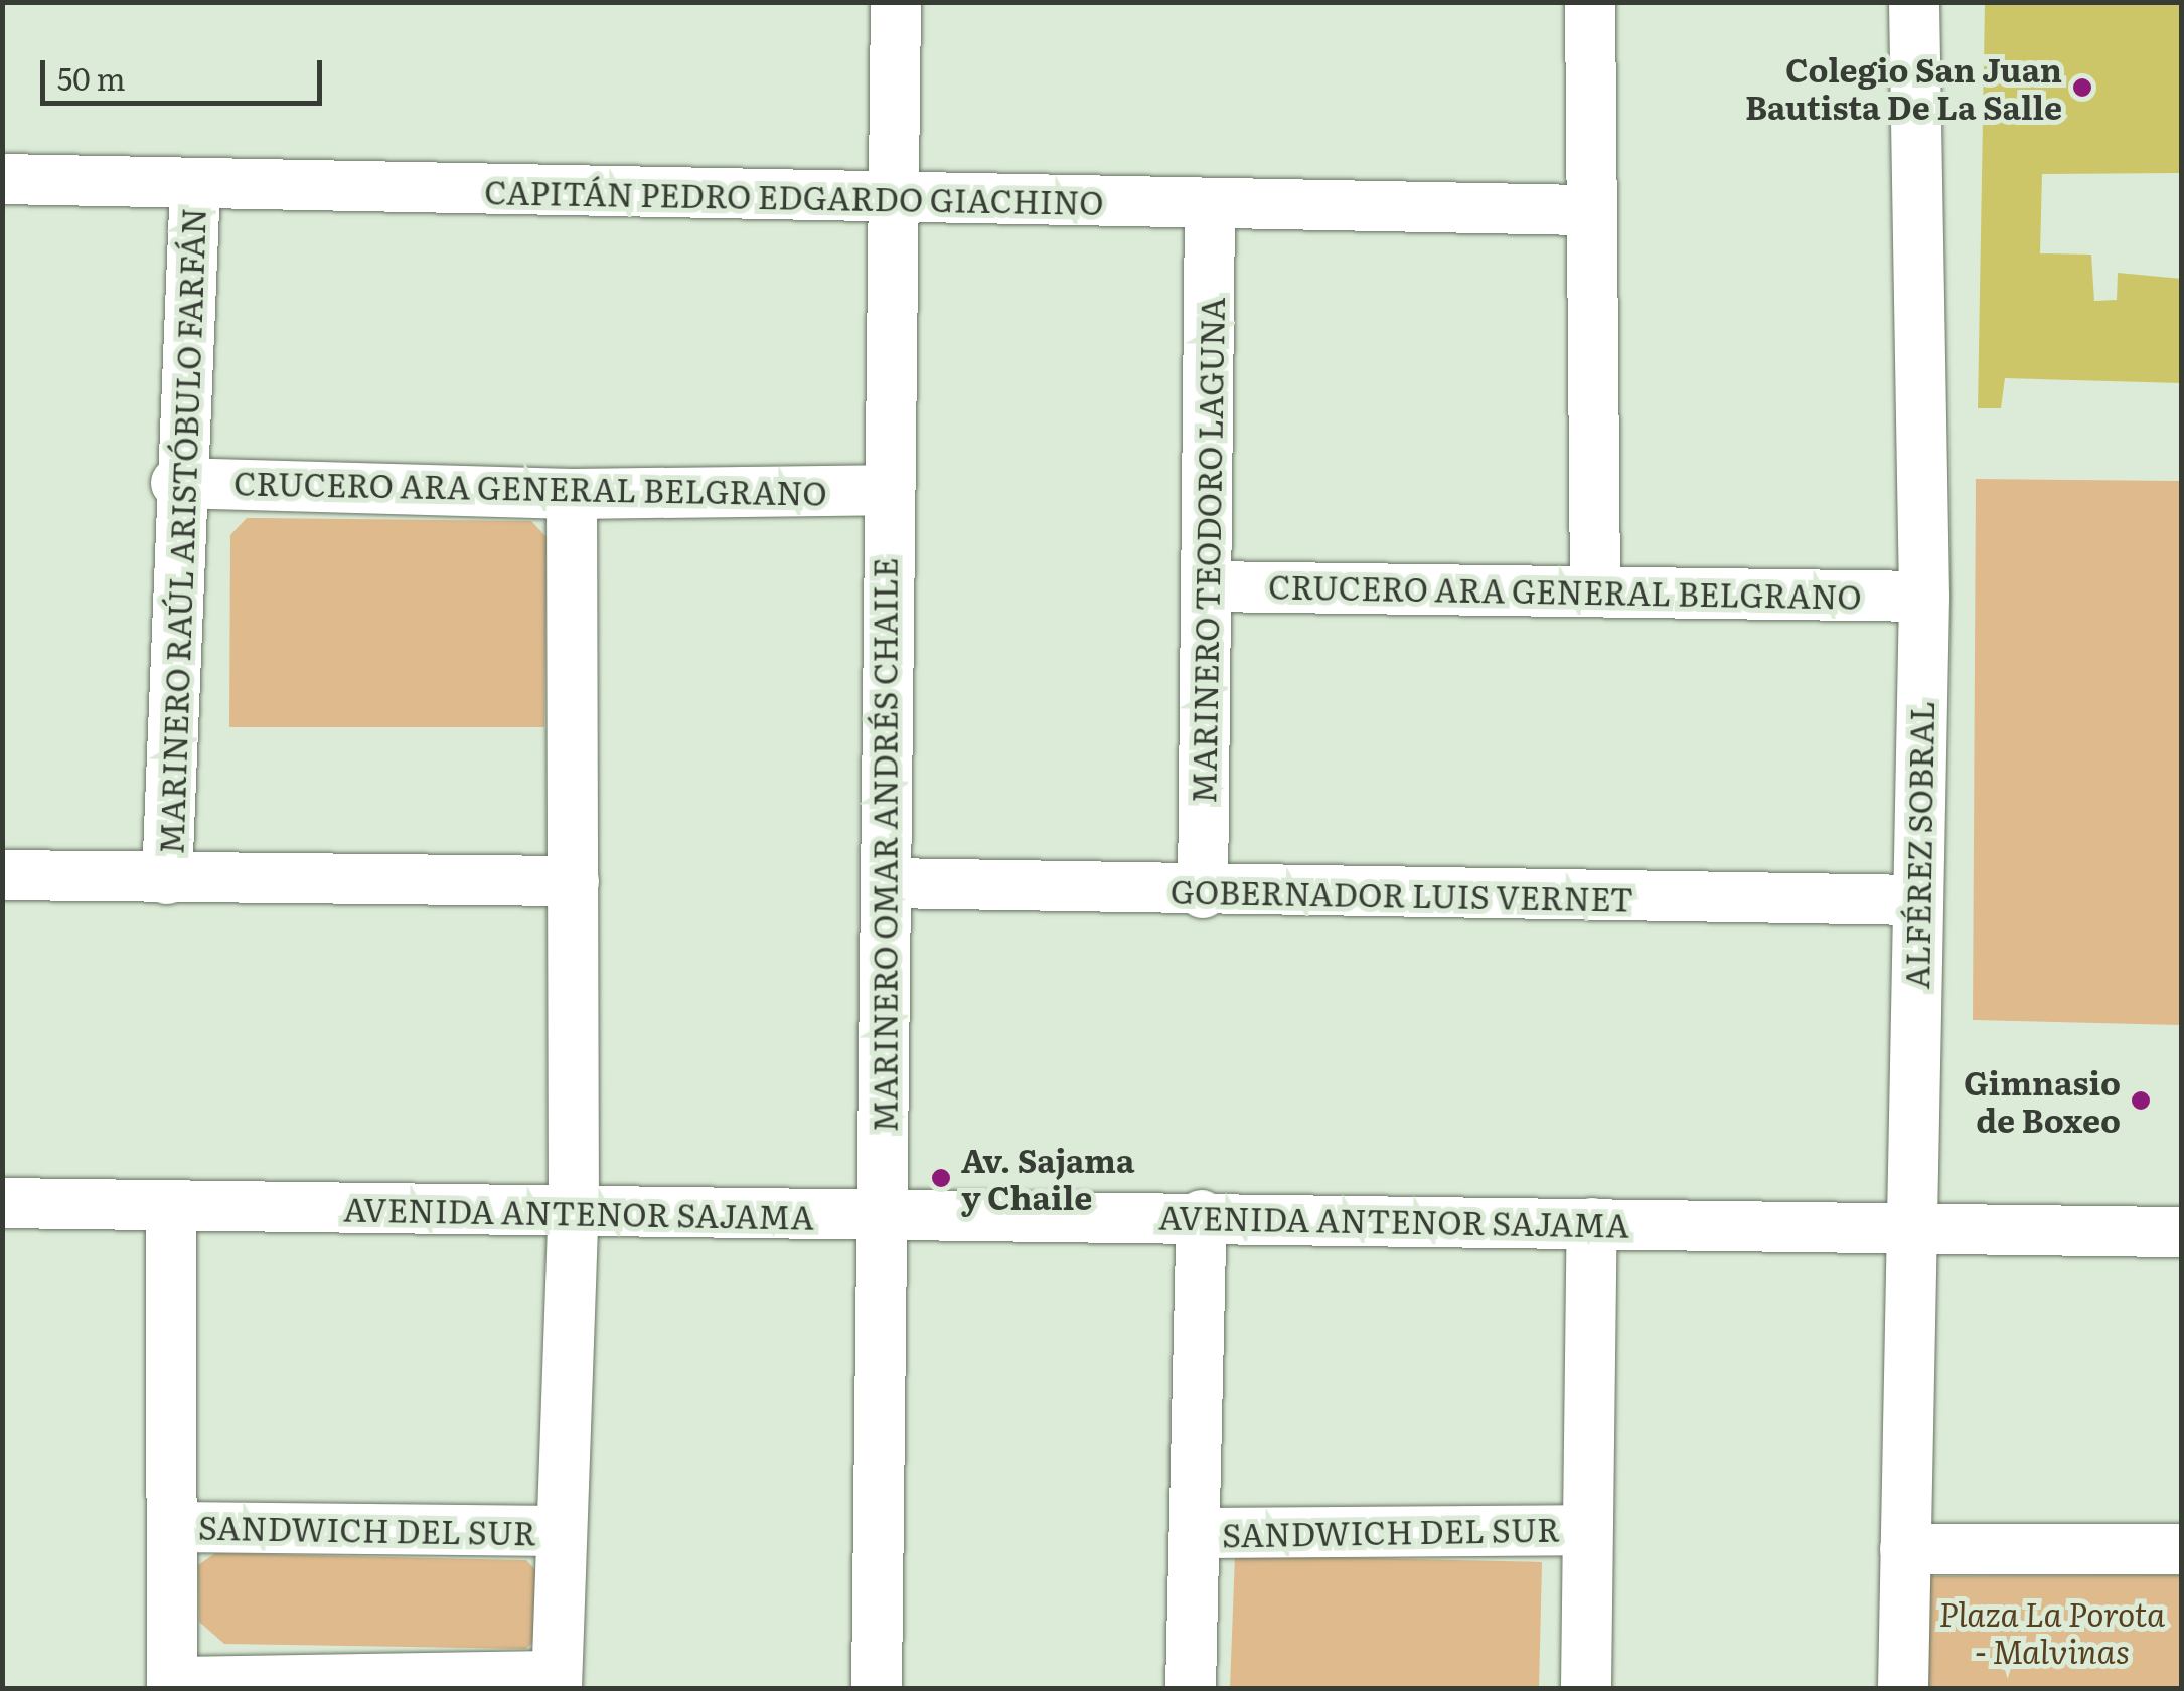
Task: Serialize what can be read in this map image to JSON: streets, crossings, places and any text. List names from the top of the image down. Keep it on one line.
{"streets":{"street":["CAPITÁN PEDRO EDGARDO GIACHINO","CRUCERO ARA GENERAL BELGRANO","MARINERO RAÚL ARISTÓBULO FARFÁN","MARINERO TEODORO LAGUNA","MARINERO OMAR ANDRÉS CHAILE","ALFÉREZ SOBRAL","GOBERNADOR LUIS VERNET","AVENIDA ANTENOR SAJAMA","SANDWICH DEL SUR"]},"crossings":[["CAPITÁN PEDRO EDGARDO GIACHINO","MARINERO RAÚL ARISTÓBULO FARFÁN"],["CAPITÁN PEDRO EDGARDO GIACHINO","MARINERO TEODORO LAGUNA"],["CAPITÁN PEDRO EDGARDO GIACHINO","MARINERO OMAR ANDRÉS CHAILE"],["CRUCERO ARA GENERAL BELGRANO","MARINERO RAÚL ARISTÓBULO FARFÁN"],["CRUCERO ARA GENERAL BELGRANO","MARINERO TEODORO LAGUNA"],["CRUCERO ARA GENERAL BELGRANO","MARINERO OMAR ANDRÉS CHAILE"],["CRUCERO ARA GENERAL BELGRANO","ALFÉREZ SOBRAL"],["MARINERO TEODORO LAGUNA","GOBERNADOR LUIS VERNET"],["MARINERO OMAR ANDRÉS CHAILE","GOBERNADOR LUIS VERNET"],["MARINERO OMAR ANDRÉS CHAILE","AVENIDA ANTENOR SAJAMA"],["ALFÉREZ SOBRAL","GOBERNADOR LUIS VERNET"],["ALFÉREZ SOBRAL","AVENIDA ANTENOR SAJAMA"]],"parks":["Plaza La Porota - Malvinas"],"places":["Colegio San Juan Bautista De La Salle","Gimnasio de Boxeo","Av. Sajama y Chaile"],"scale_bar":"50 m"}
